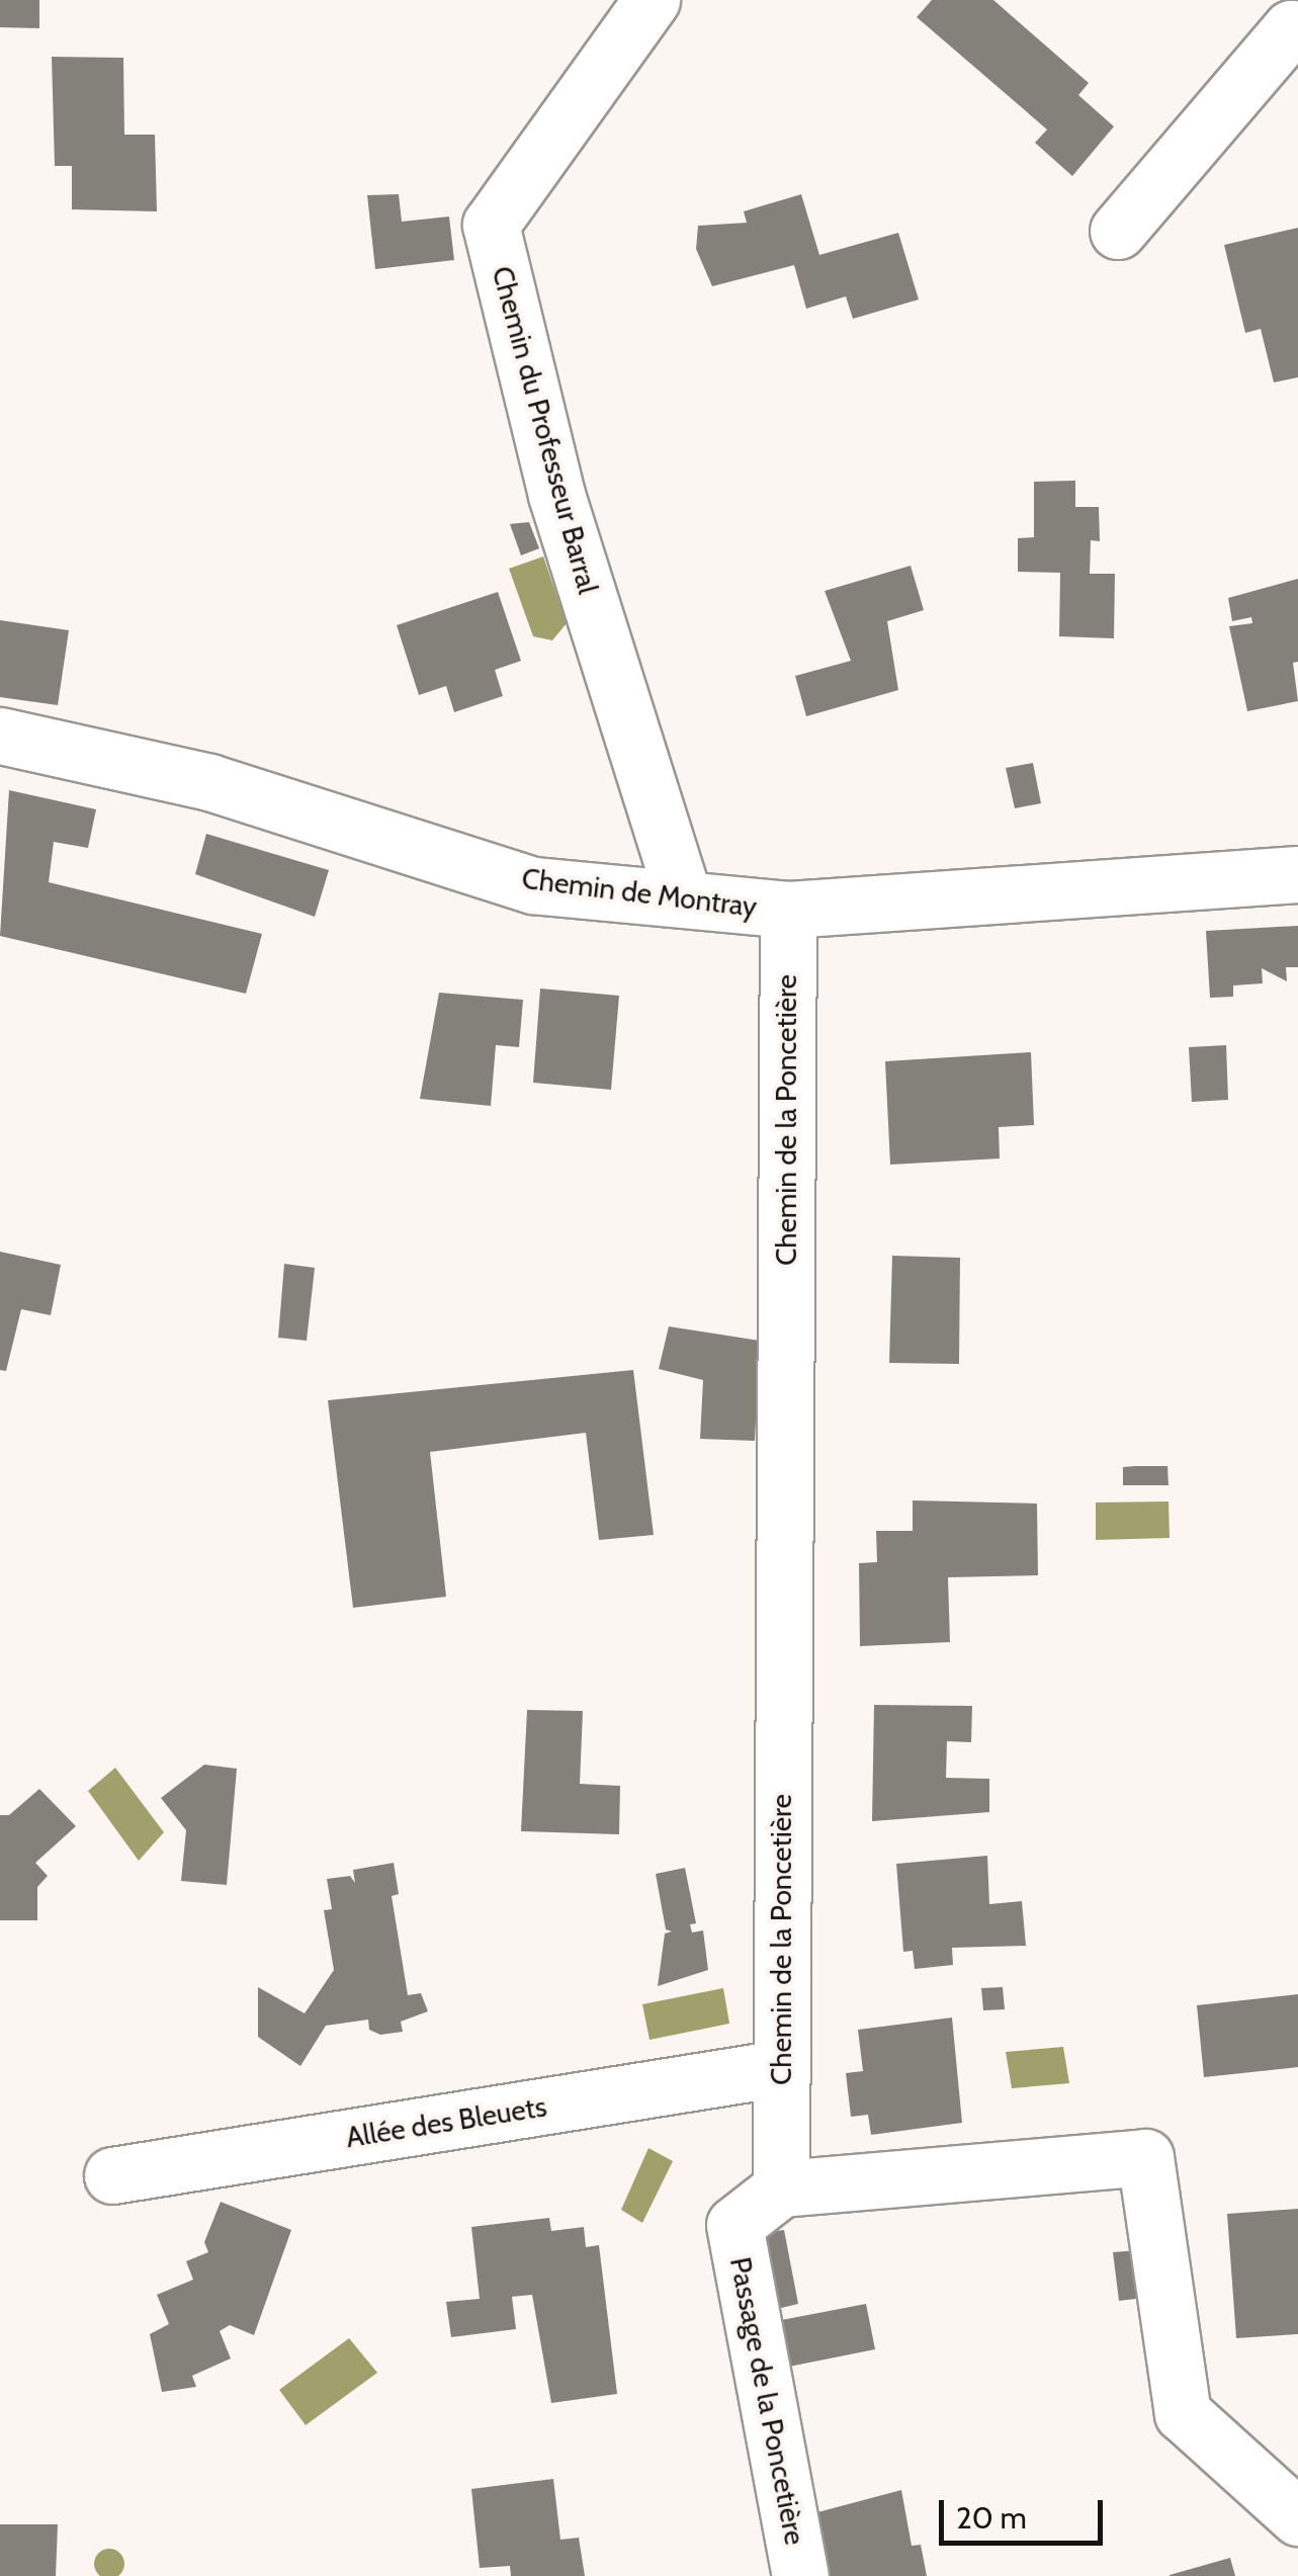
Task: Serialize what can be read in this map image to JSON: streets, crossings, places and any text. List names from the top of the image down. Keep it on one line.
{"streets":{"street":["Chemin du Professeur Barral","Chemin de Montray","Chemin de la Poncetière","Allée des Bleuets","Passage de la Poncetière"]},"crossings":[["Chemin du Professeur Barral","Chemin de Montray"],["Chemin de Montray","Chemin de la Poncetière"],["Chemin de la Poncetière","Allée des Bleuets"],["Chemin de la Poncetière","Passage de la Poncetière"]],"scale_bar":"20 m"}
